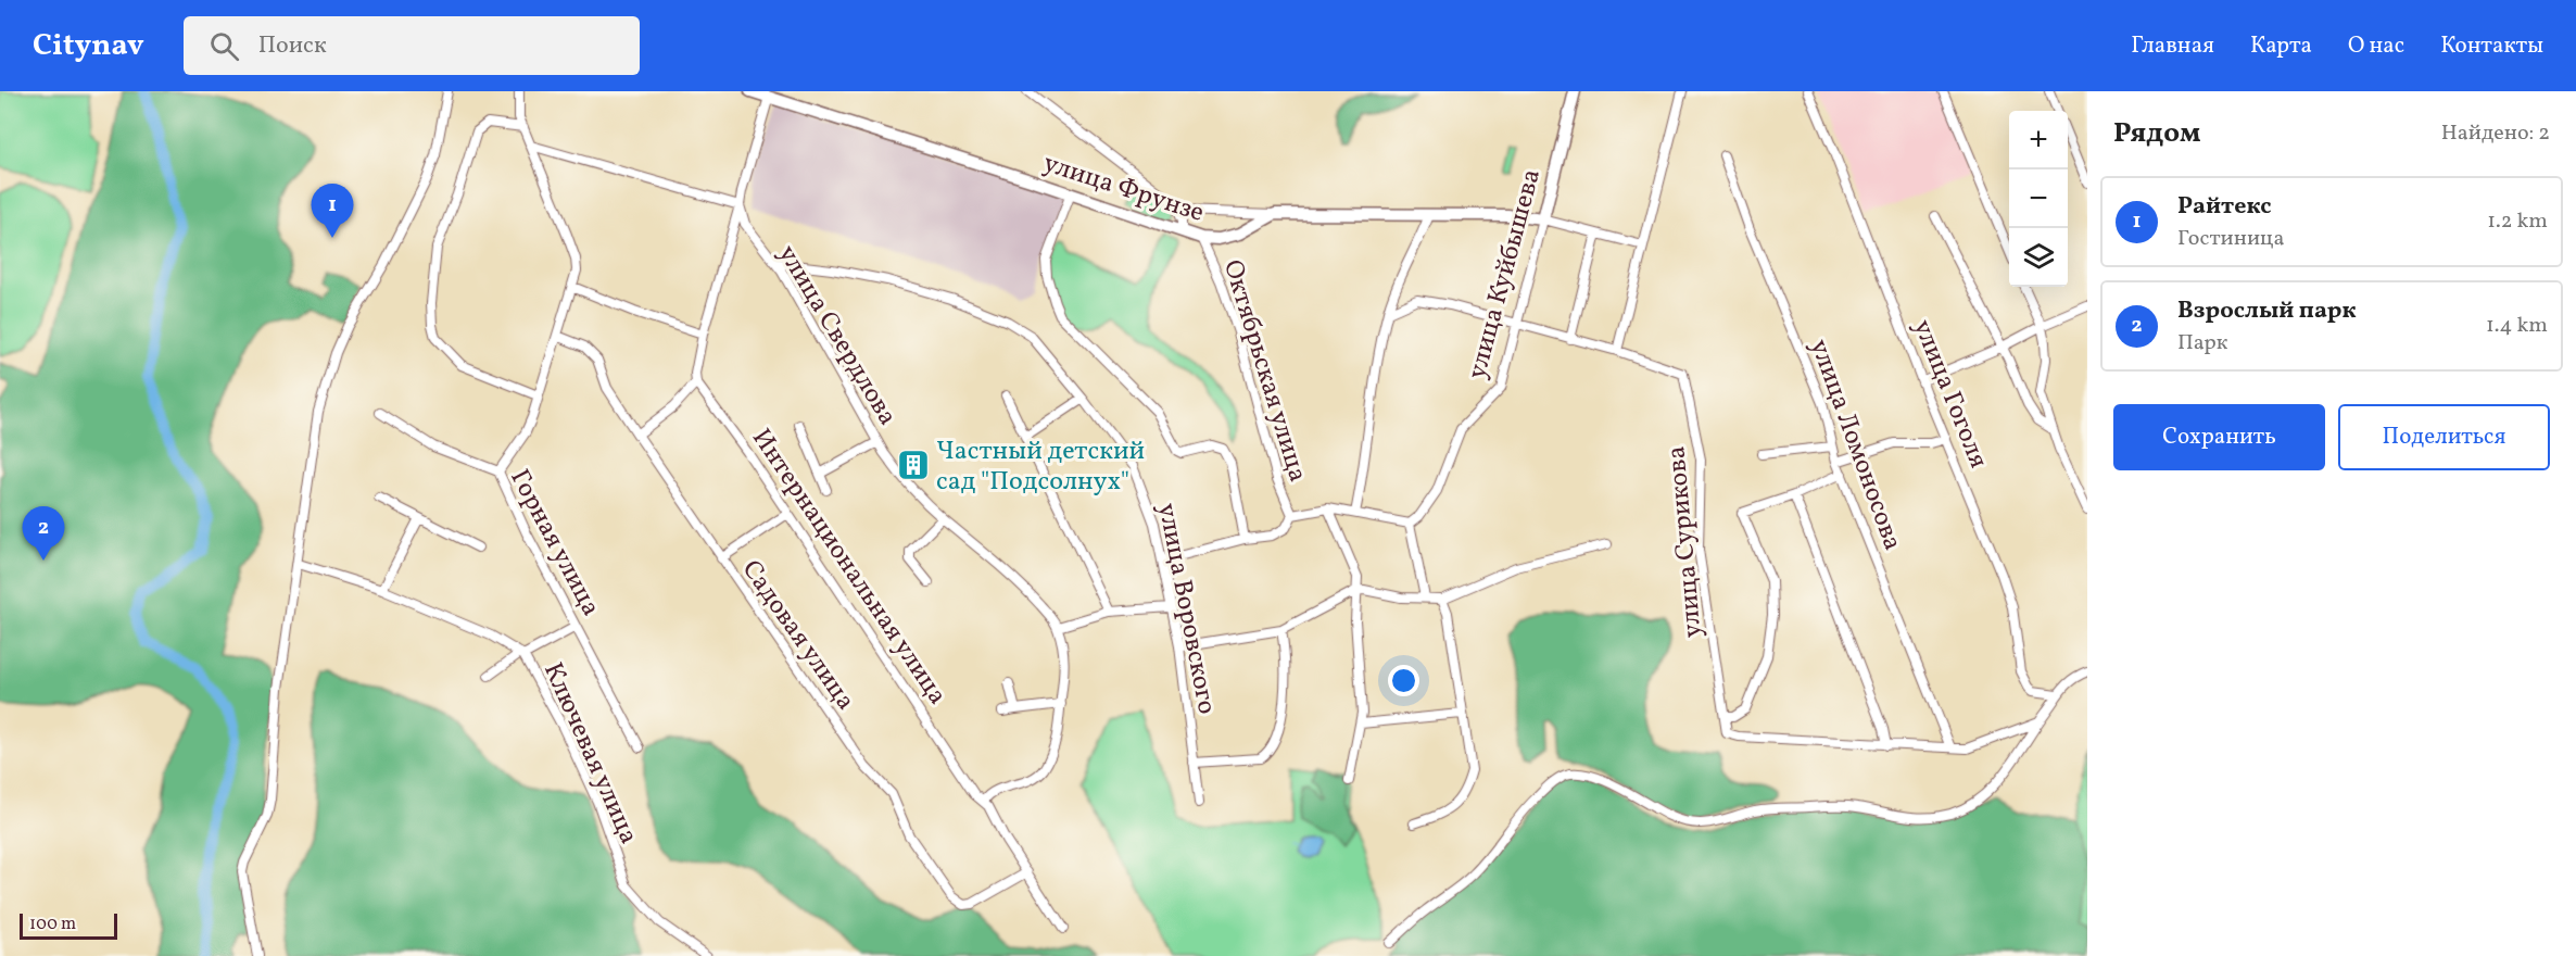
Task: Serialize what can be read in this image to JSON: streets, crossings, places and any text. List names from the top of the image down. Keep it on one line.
{"streets":{"main road":["улица Фрунзе","улица Куйбышева"],"street":["улица Свердлова","Октябрьская улица","улица Гоголя","улица Ломоносова","Горная улица","улица Сурикова","Интернациональная улица","улица Воровского","Садовая улица","Ключевая улица"]},"crossings":[["улица Фрунзе","улица Куйбышева"],["улица Фрунзе","Октябрьская улица"],["улица Свердлова","Интернациональная улица"],["улица Свердлова","улица Воровского"],["Интернациональная улица","Садовая улица"]],"places":{"building":["Частный детский сад \"Подсолнух\""]},"scale_bar":"100 m","page":{"header":"Citynav","search":"Поиск","nav":["Главная","Карта","О нас","Контакты"],"heading":["Рядом","Найдено: 2"],"map_buttons":["+","−"],"list":[{"mark":"1","name":"Райтекс","note":"Гостиница","value":"1.2 km"},{"mark":"2","name":"Взрослый парк","note":"Парк","value":"1.4 km"}],"pins":["1","2"],"buttons":["Сохранить","Поделиться"],"scale":"100 m"}}
